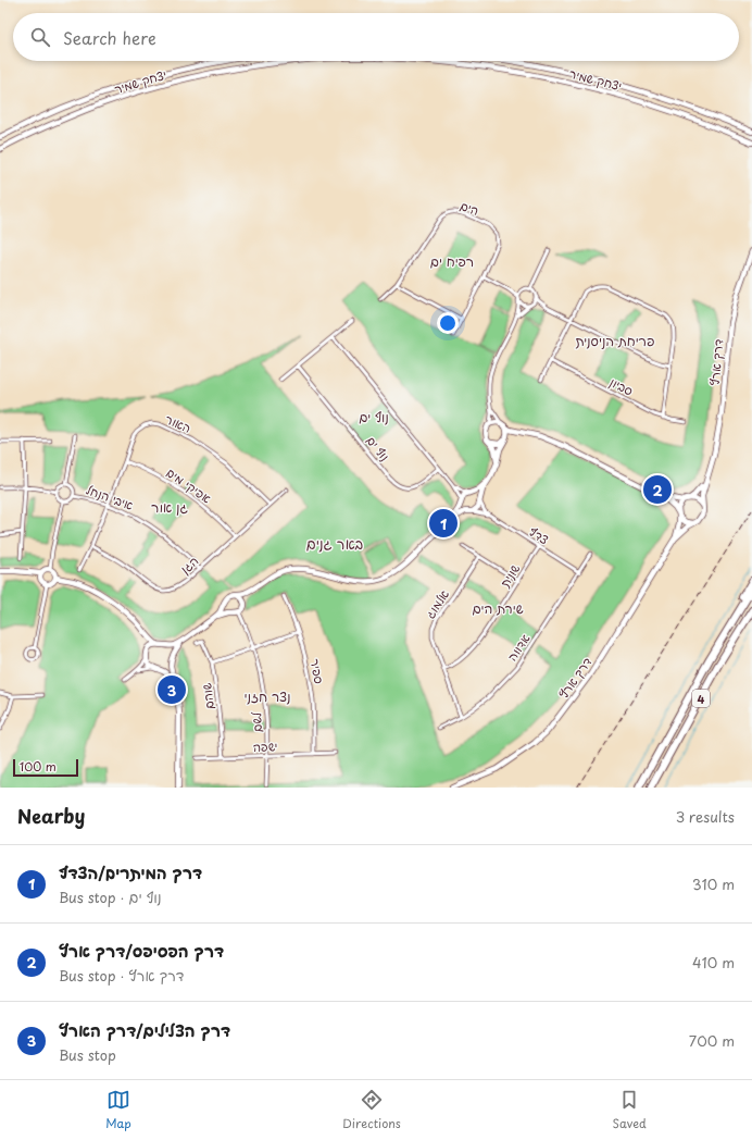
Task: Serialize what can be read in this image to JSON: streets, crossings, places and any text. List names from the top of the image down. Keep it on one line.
{"streets":{"highway":["4"],"main road":["יצחק שמיר","דרך ארץ"],"street":["הים","סביון","האור","נוף ים","אפיקי מים","איבי הנחל","צדף","הגן","שונית","אלמוג","אדווה","ספיר","שוהם","לשם","ישפה"]},"crossings":[["האור","אפיקי מים"],["האור","איבי הנחל"],["האור","הגן"],["אפיקי מים","הגן"],["איבי הנחל","הגן"],["צדף","שונית"],["צדף","אדווה"],["שונית","אלמוג"],["אלמוג","אדווה"],["ספיר","ישפה"],["שוהם","ישפה"],["לשם","ישפה"]],"districts":["רפיח ים","פריחת הניסנית","נוף ים","גן אור","באר גנים","שירת הים","נצר חזני"],"scale_bar":"100 m","page":{"search":"Search here","pins":["2","1","3"],"scale":"100 m","heading":["Nearby","3 results"],"list":[{"mark":"1","name":"דרך המיתרים/הצדף","note":"Bus stop · נוף ים","value":"310 m"},{"mark":"2","name":"דרך הפסיפס/דרך ארץ","note":"Bus stop · דרך ארץ","value":"410 m"},{"mark":"3","name":"דרך הצלילים/דרך הארץ","note":"Bus stop","value":"700 m"}],"nav":["Map","Directions","Saved"]}}
